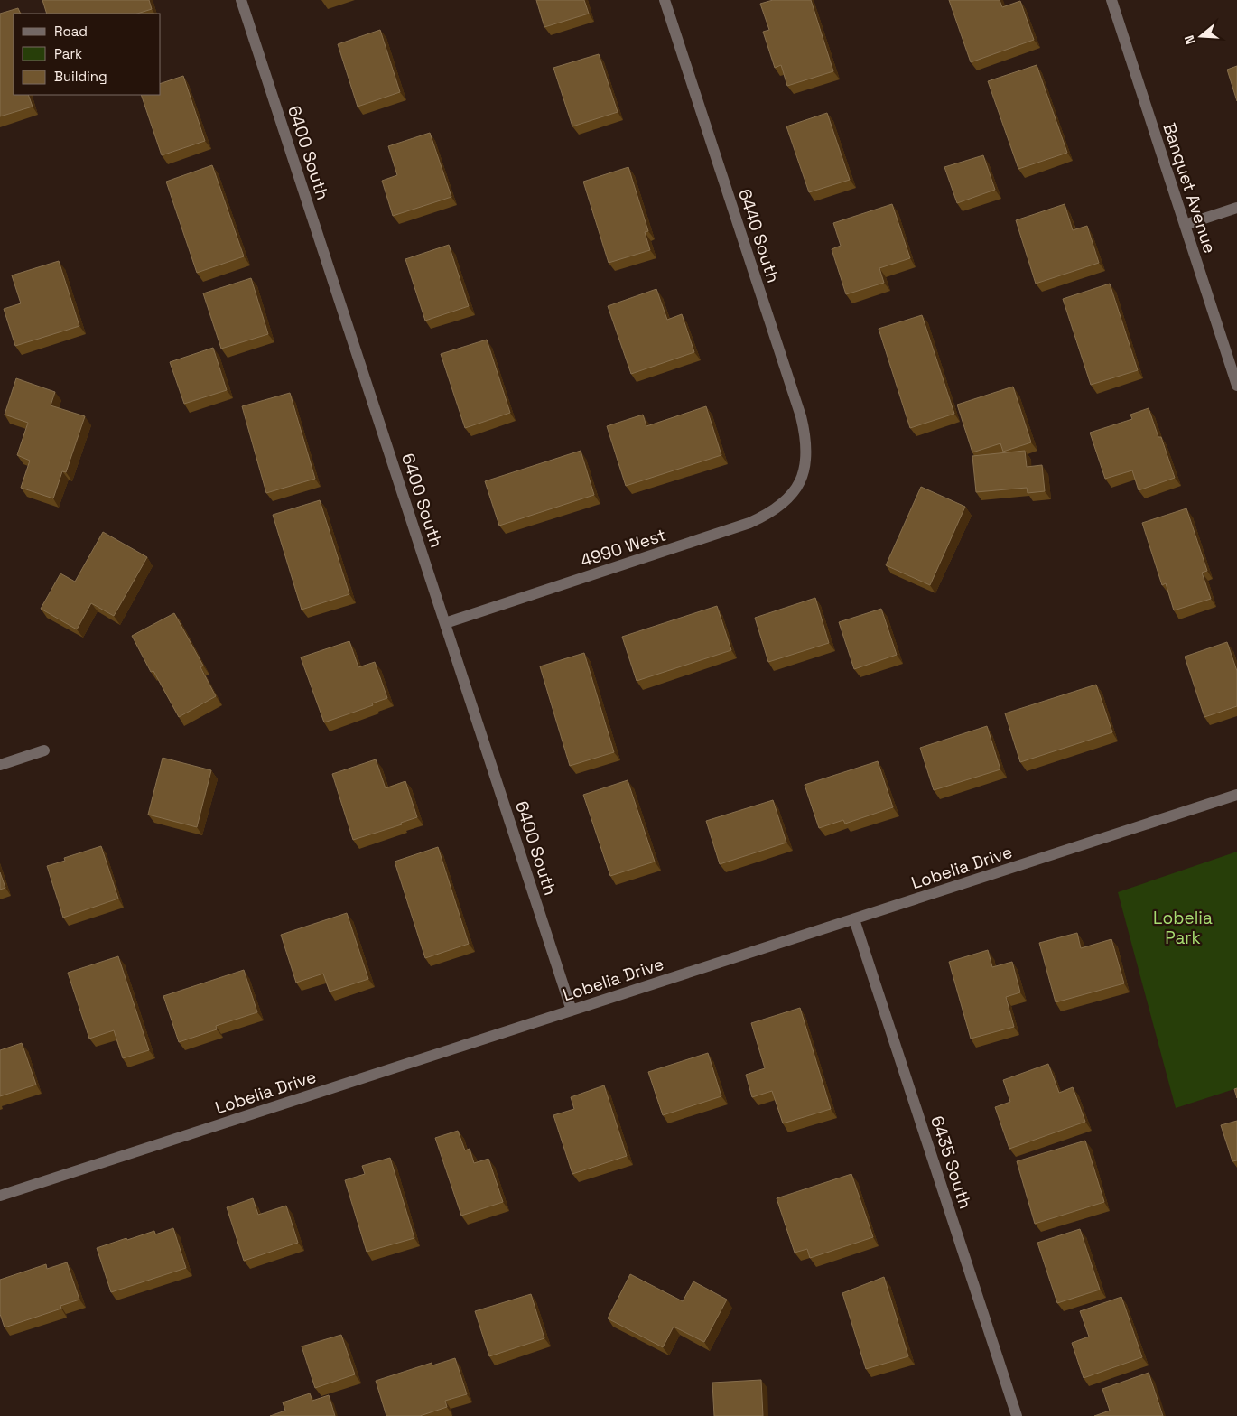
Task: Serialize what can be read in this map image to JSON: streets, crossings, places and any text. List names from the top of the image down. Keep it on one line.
{"streets":{"street":["6400 South","Banquet Avenue","6440 South","4990 West","Lobelia Drive","6435 South"]},"crossings":[["6400 South","4990 West"],["6400 South","Lobelia Drive"],["6440 South","4990 West"],["Lobelia Drive","6435 South"]],"parks":["Lobelia Park"],"legend":["Road","Park","Building"],"north":"left"}
